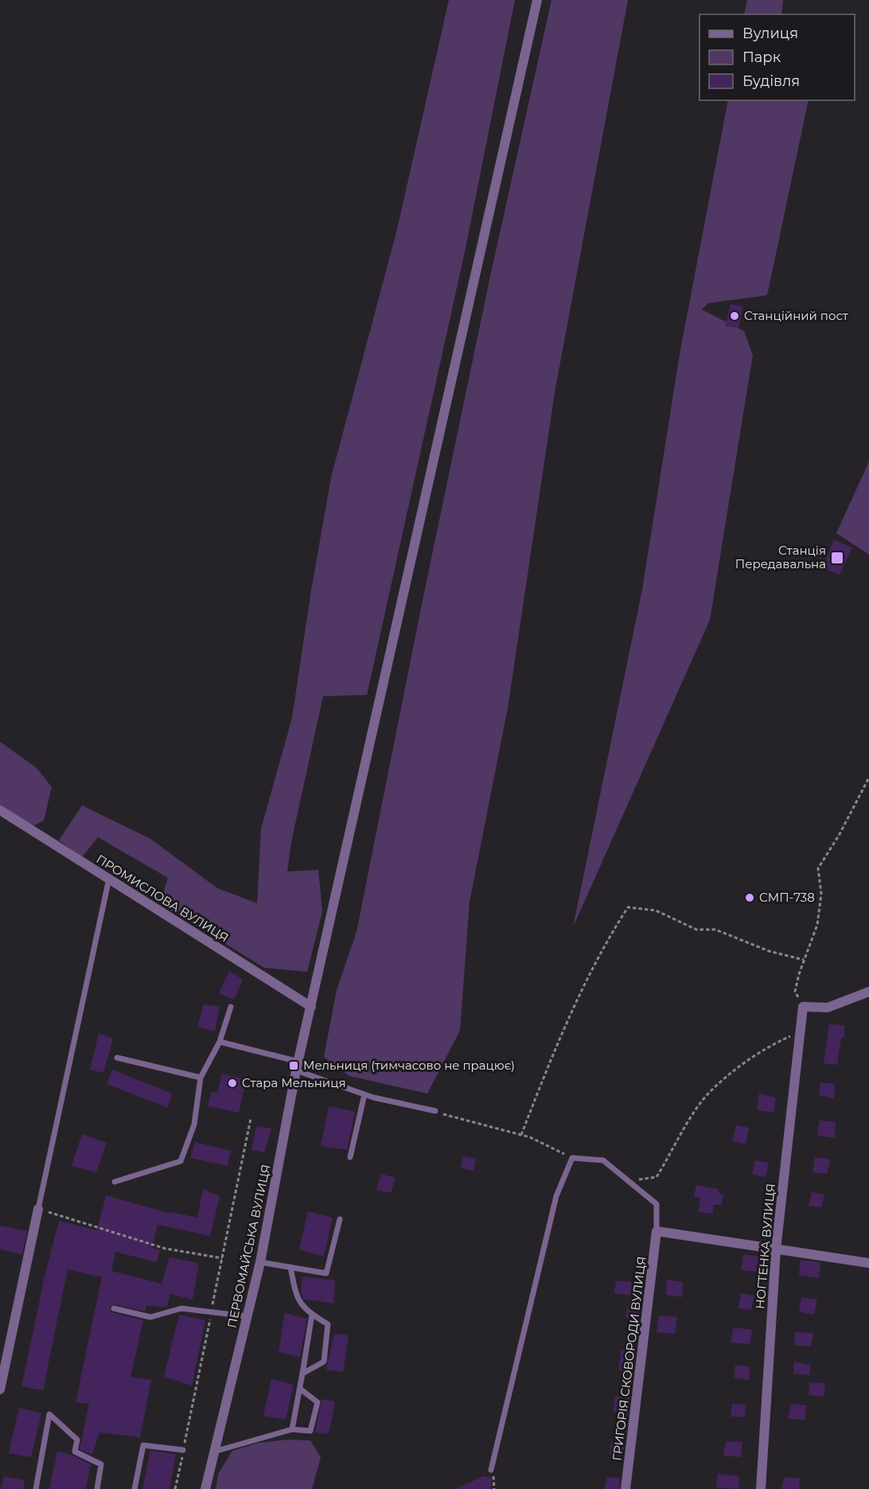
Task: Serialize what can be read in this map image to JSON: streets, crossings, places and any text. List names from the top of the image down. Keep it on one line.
{"streets":{"street":["ПРОМИСЛОВА ВУЛИЦЯ","ПЕРВОМАЙСЬКА ВУЛИЦЯ","НОГТЕНКА ВУЛИЦЯ","ГРИГОРІЯ СКОВОРОДИ ВУЛИЦЯ"]},"crossings":[["ПРОМИСЛОВА ВУЛИЦЯ","ПЕРВОМАЙСЬКА ВУЛИЦЯ"]],"places":{"other":["Станційний пост","СМП-738","Стара Мельниця"],"transit":["Станція Передавальна","Мельниця (тимчасово не працює)"]},"legend":["Вулиця","Парк","Будівля"]}
